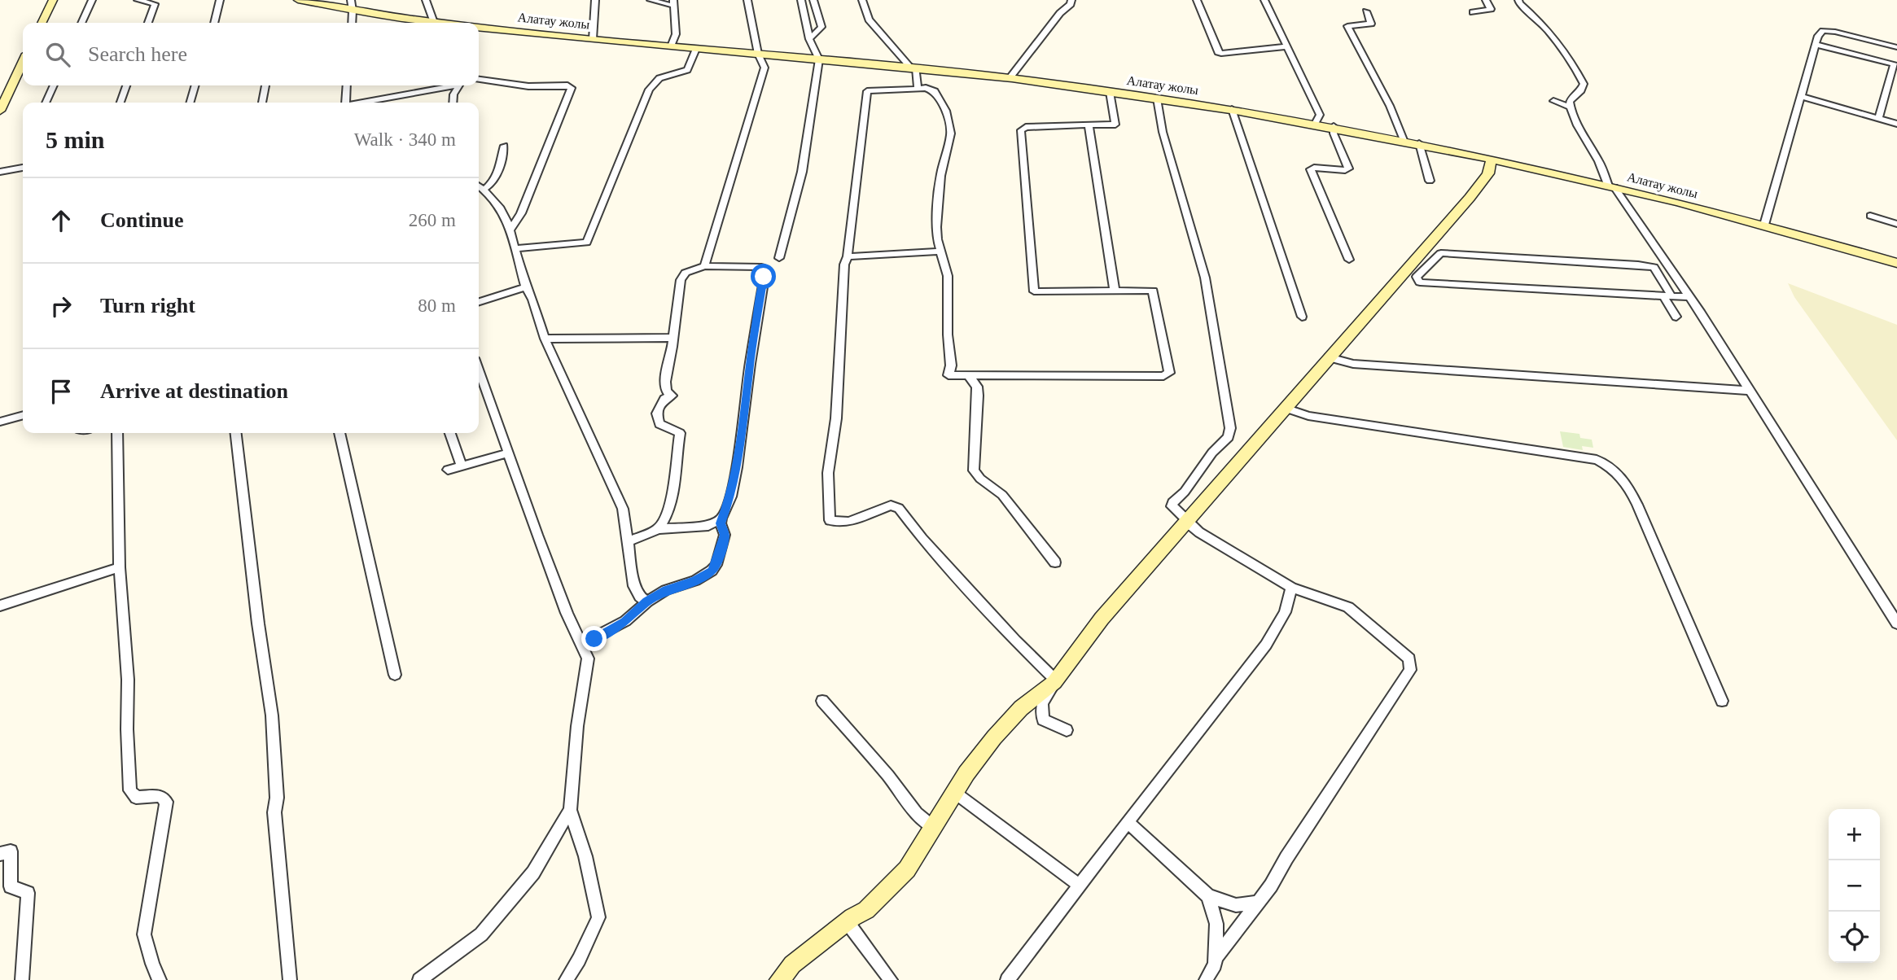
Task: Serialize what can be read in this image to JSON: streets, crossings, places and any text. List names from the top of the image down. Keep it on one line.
{"streets":{"main road":["Алатау жолы"]},"page":{"search":"Search here","heading":["5 min","Walk · 340 m"],"list":[["Continue","260 m"],["Turn right","80 m"],"Arrive at destination"],"map_buttons":["+","−"]}}
